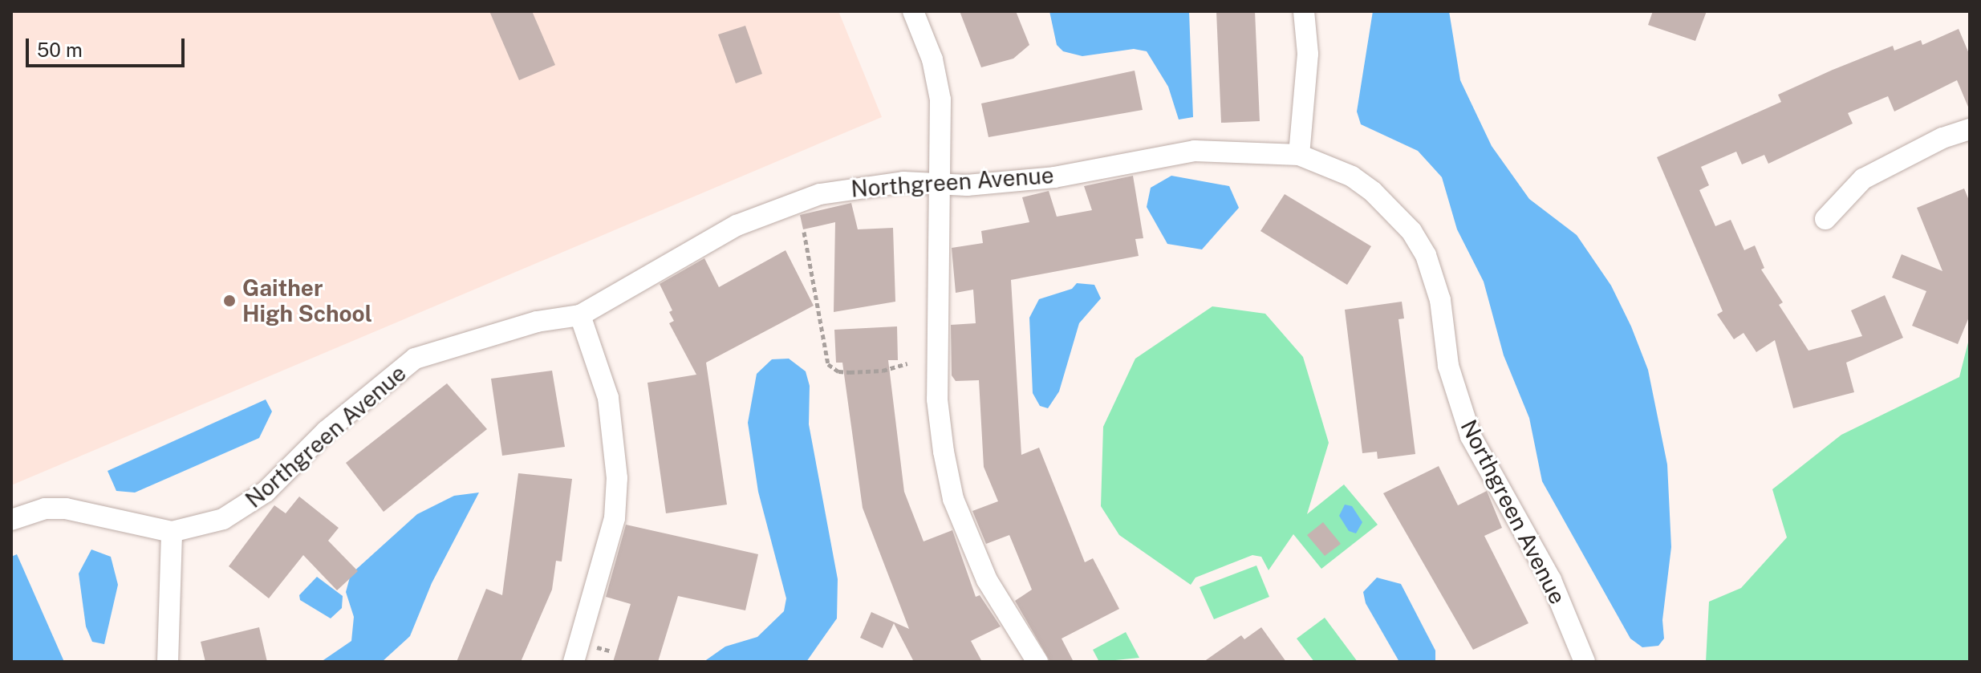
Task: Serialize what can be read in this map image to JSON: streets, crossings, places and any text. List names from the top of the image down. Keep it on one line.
{"streets":{"street":["Northgreen Avenue"]},"places":["Gaither High School"],"scale_bar":"50 m"}
